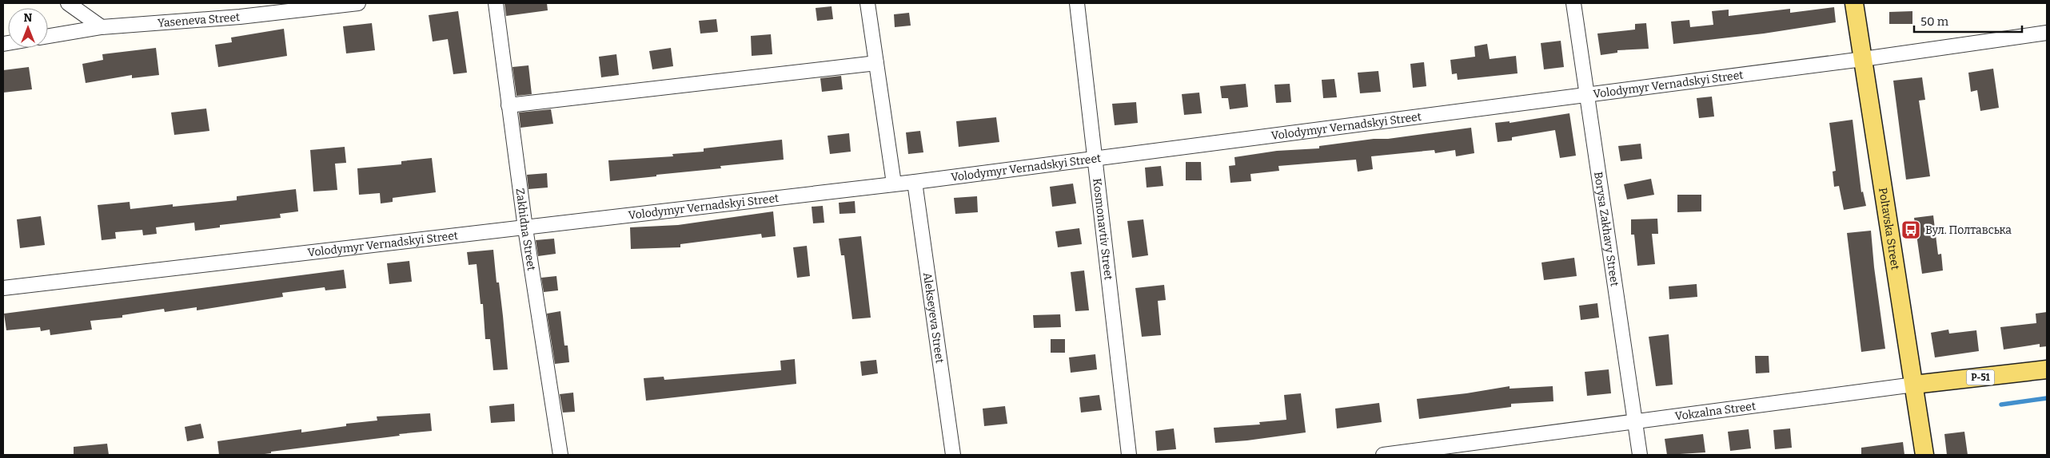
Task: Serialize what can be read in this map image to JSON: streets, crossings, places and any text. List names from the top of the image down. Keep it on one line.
{"streets":{"main road":["Poltavska Street","Р-51","Vokzalna Street"],"street":["Yaseneva Street","Volodymyr Vernadskyi Street","Zakhidna Street","Kosmonavtiv Street","Borysa Zakhavy Street","Alekseyeva Street"]},"crossings":[["Volodymyr Vernadskyi Street","Zakhidna Street"],["Volodymyr Vernadskyi Street","Kosmonavtiv Street"],["Volodymyr Vernadskyi Street","Borysa Zakhavy Street"],["Volodymyr Vernadskyi Street","Poltavska Street"],["Volodymyr Vernadskyi Street","Alekseyeva Street"],["Borysa Zakhavy Street","Vokzalna Street"],["Poltavska Street","Vokzalna Street"]],"places":{"bus stop":["Вул. Полтавська"]},"scale_bar":"50 m","north":"top"}
